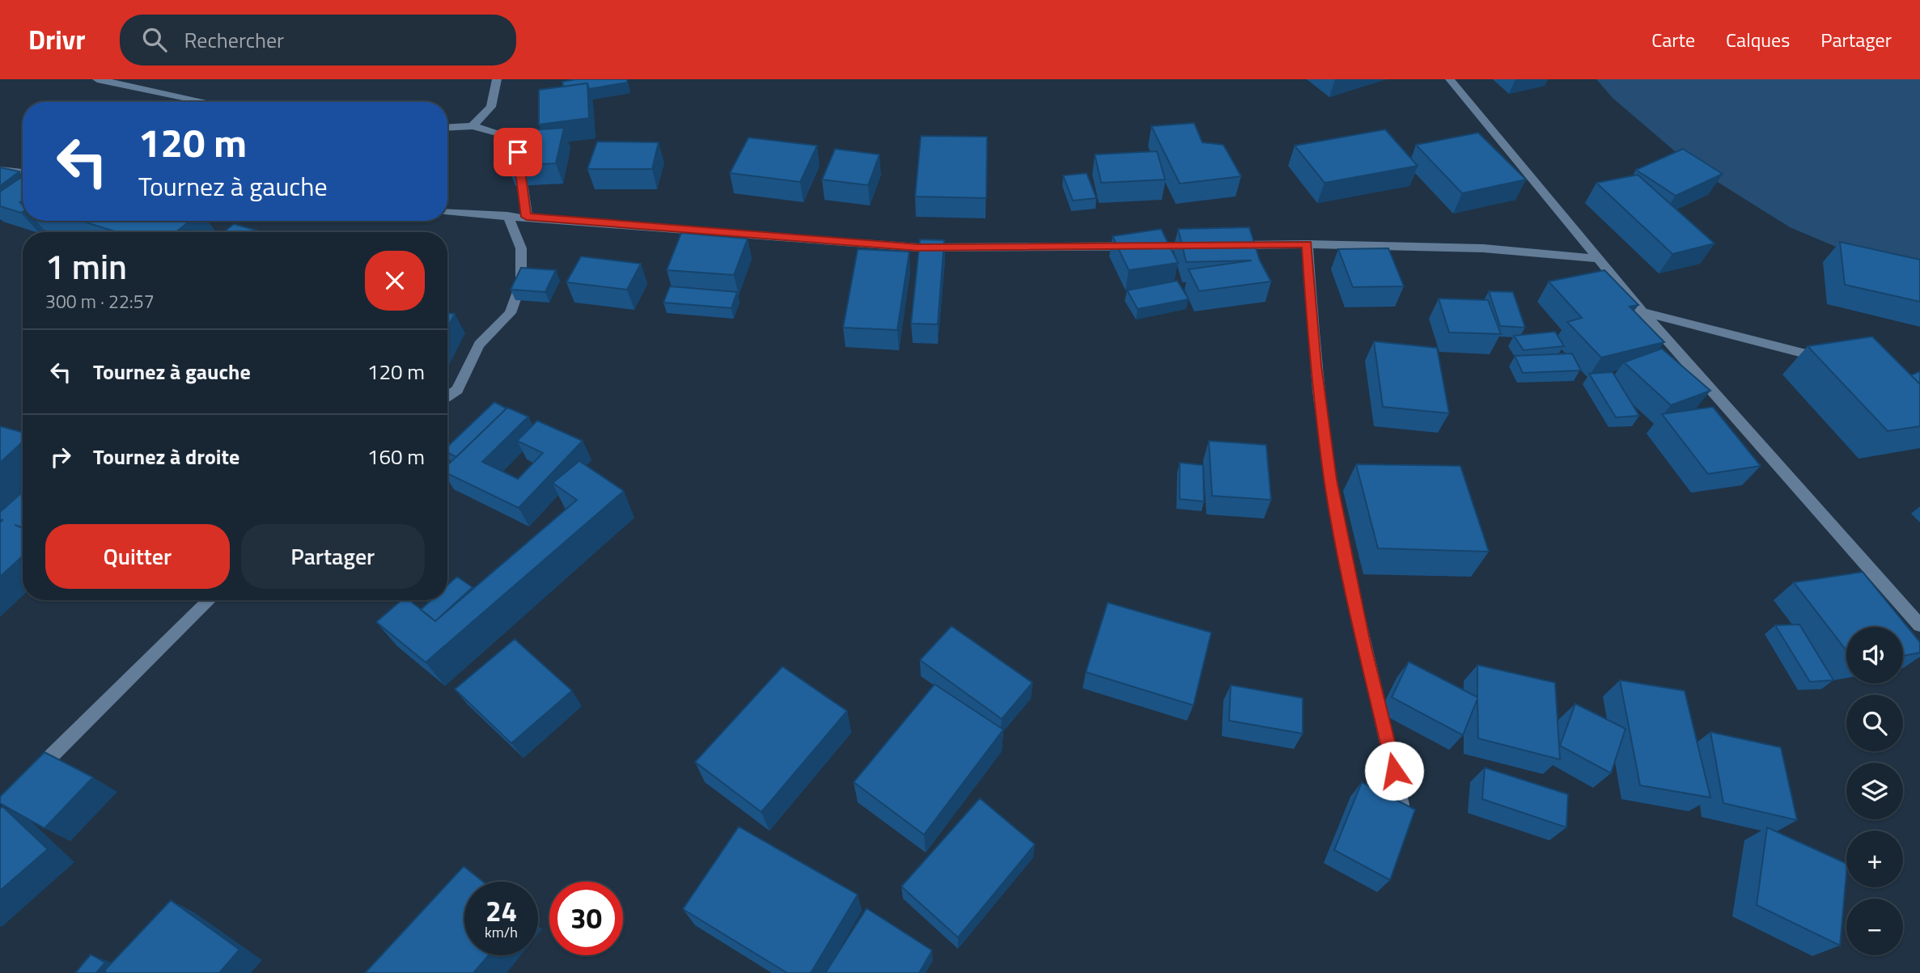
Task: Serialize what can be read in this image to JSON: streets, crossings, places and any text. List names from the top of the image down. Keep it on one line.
{"page":{"header":"Drivr","search":"Rechercher","nav":["Carte","Calques","Partager"],"turn":["120 m","Tournez à gauche"],"heading":["1 min","300 m · 22:57"],"list":[{"name":"Tournez à gauche","value":"120 m"},{"name":"Tournez à droite","value":"160 m"}],"buttons":["Quitter","Partager"],"map_buttons":["+","−"],"speed":"24 km/h","limit":"30"}}
